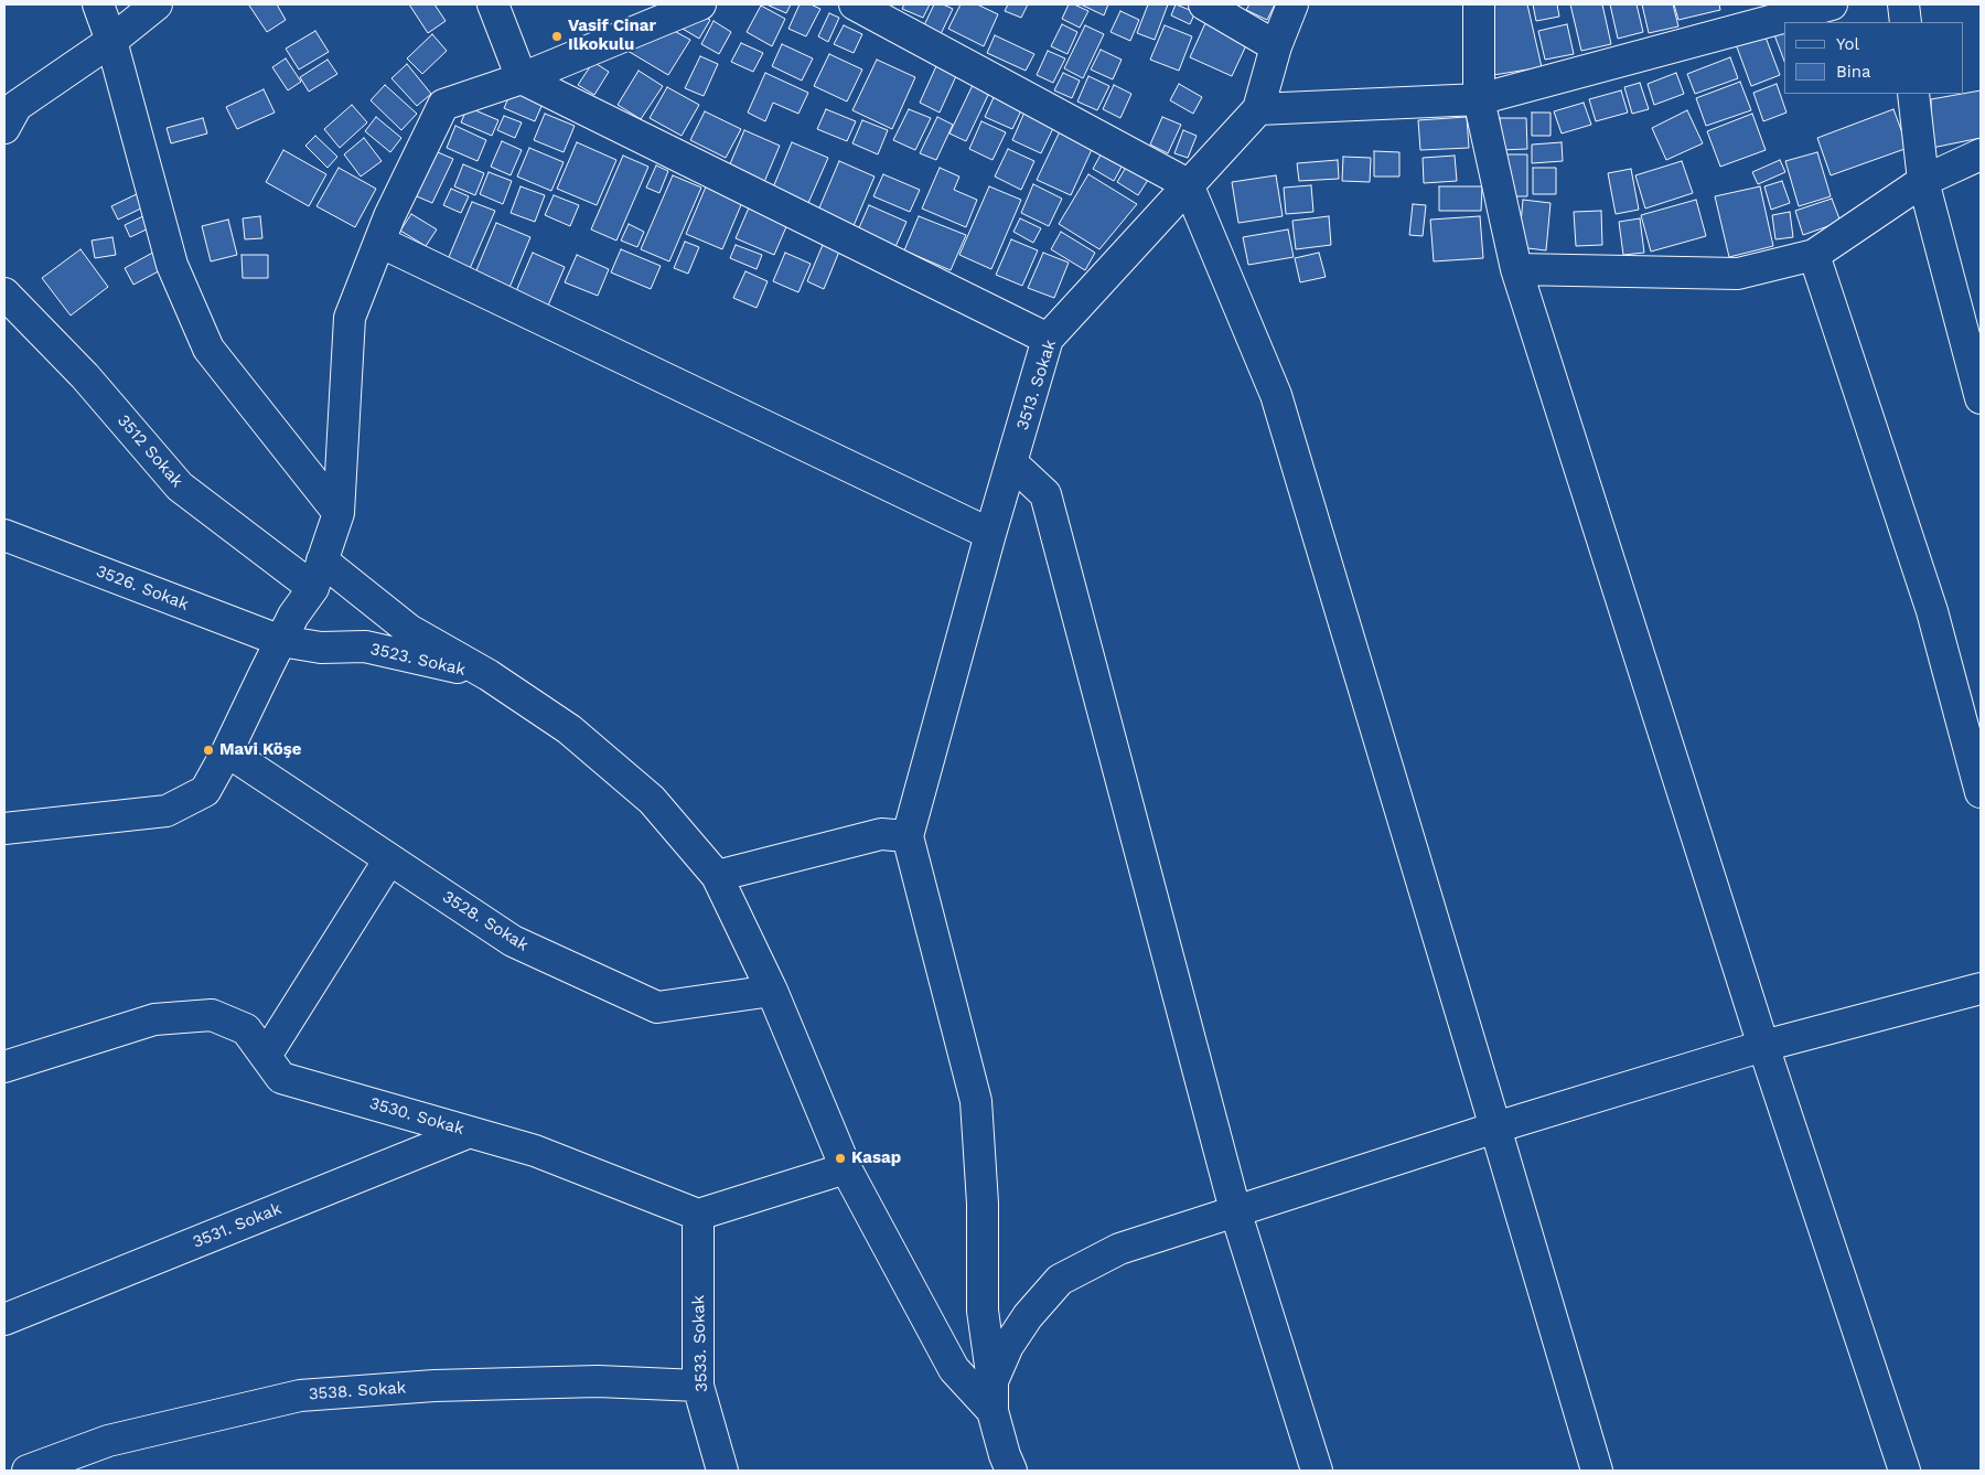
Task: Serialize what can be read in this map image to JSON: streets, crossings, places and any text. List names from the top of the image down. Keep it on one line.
{"streets":{"street":["3513. Sokak","3512 Sokak","3526. Sokak","3523. Sokak","3528. Sokak","3530. Sokak","3531. Sokak","3533. Sokak","3538. Sokak"]},"crossings":[["3526. Sokak","3523. Sokak"],["3530. Sokak","3531. Sokak"],["3530. Sokak","3533. Sokak"],["3533. Sokak","3538. Sokak"]],"places":["Vasif Cinar Ilkokulu","Mavi Köşe","Kasap"],"legend":["Yol","Bina"]}
